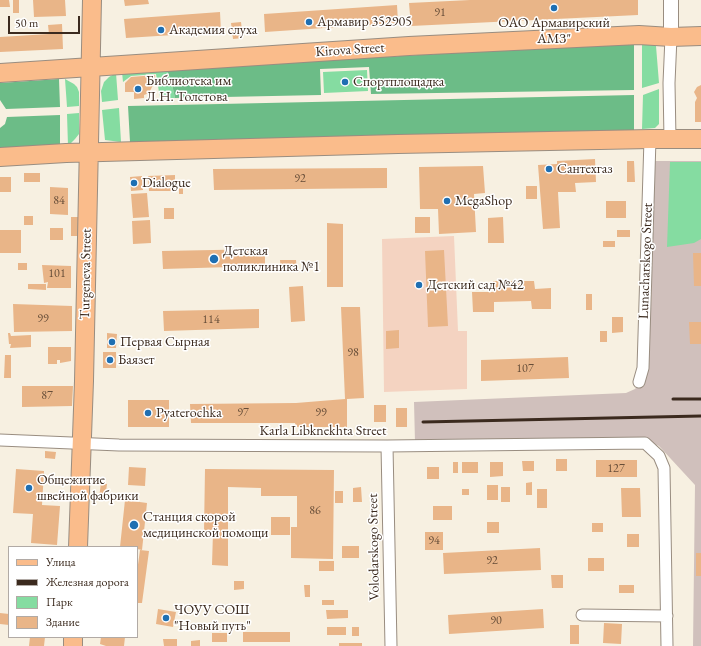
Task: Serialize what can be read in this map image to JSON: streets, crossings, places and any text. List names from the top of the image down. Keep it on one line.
{"streets":{"main road":["Kirova Street","Turgeneva Street"],"street":["Lunacharskogo Street","Karla Libknekhta Street","Volodarskogo Street"]},"crossings":[["Kirova Street","Turgeneva Street"],["Turgeneva Street","Karla Libknekhta Street"],["Karla Libknekhta Street","Volodarskogo Street"]],"places":["ОАО Армавирский АМЗ\"","Армавир 352905","Академия слуха","Спортплощадка","Библиотека им Л.Н. Толстова","Сантехгаз","Dialogue","MegaShop","Детская поликлиника №1","Детский сад №42","Первая Сырная","Баязет","Pyaterochka","Общежитие швейной фабрики","Станция скорой медицинской помощи","ЧОУУ СОШ \"Новый путь\""],"house_numbers":["91","92","84","101","99","114","98","107","87","97","99","127","86","94","92","90"],"legend":["Улица","Железная дорога","Парк","Здание"],"scale_bar":"50 m"}
